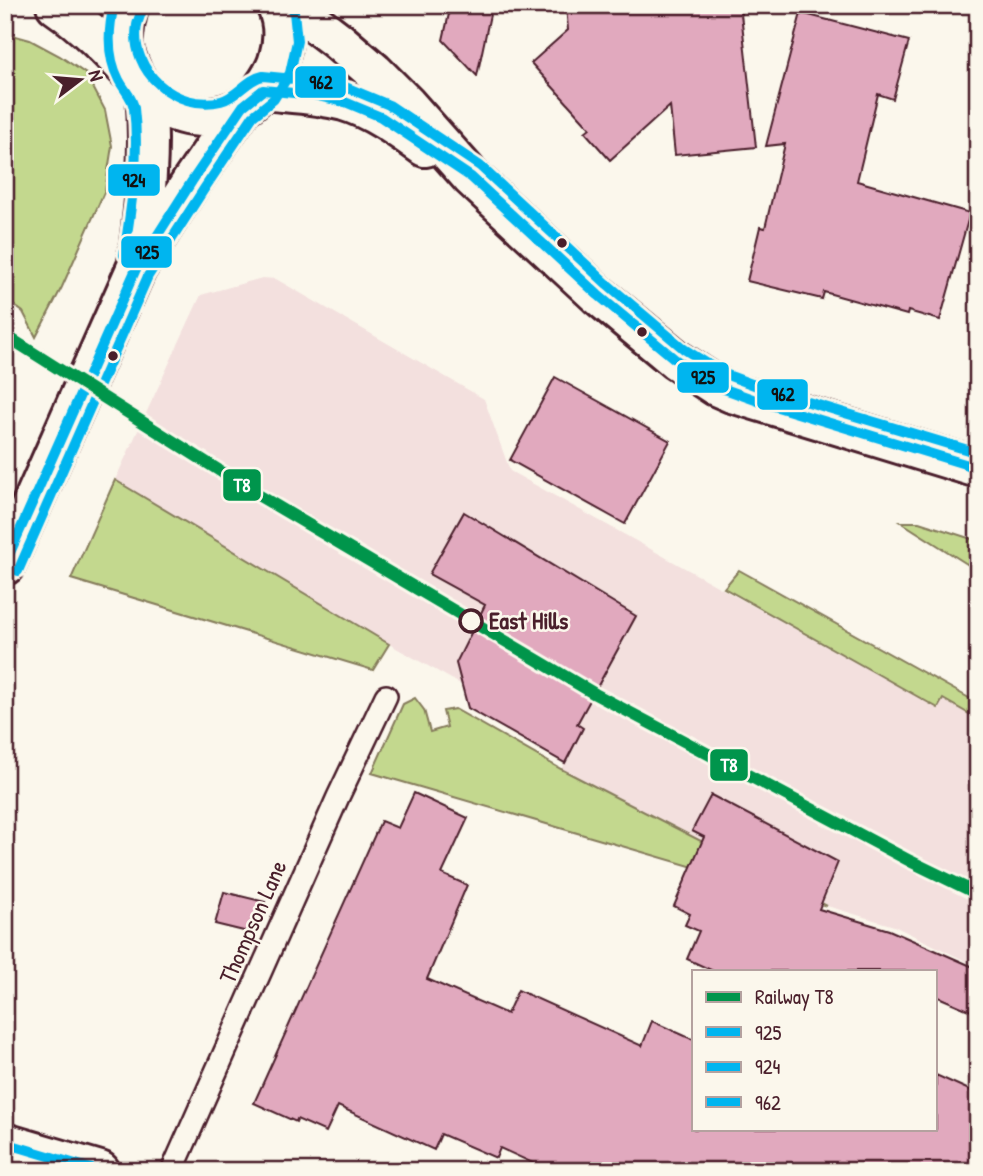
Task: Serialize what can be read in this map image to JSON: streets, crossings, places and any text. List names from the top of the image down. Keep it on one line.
{"streets":{"lane":["Thompson Lane"]},"places":["East Hills"],"lines":["transit line 924","transit line 962","transit line 925","rail line T8"],"legend":["Railway T8","925","924","962"],"north":"right"}
